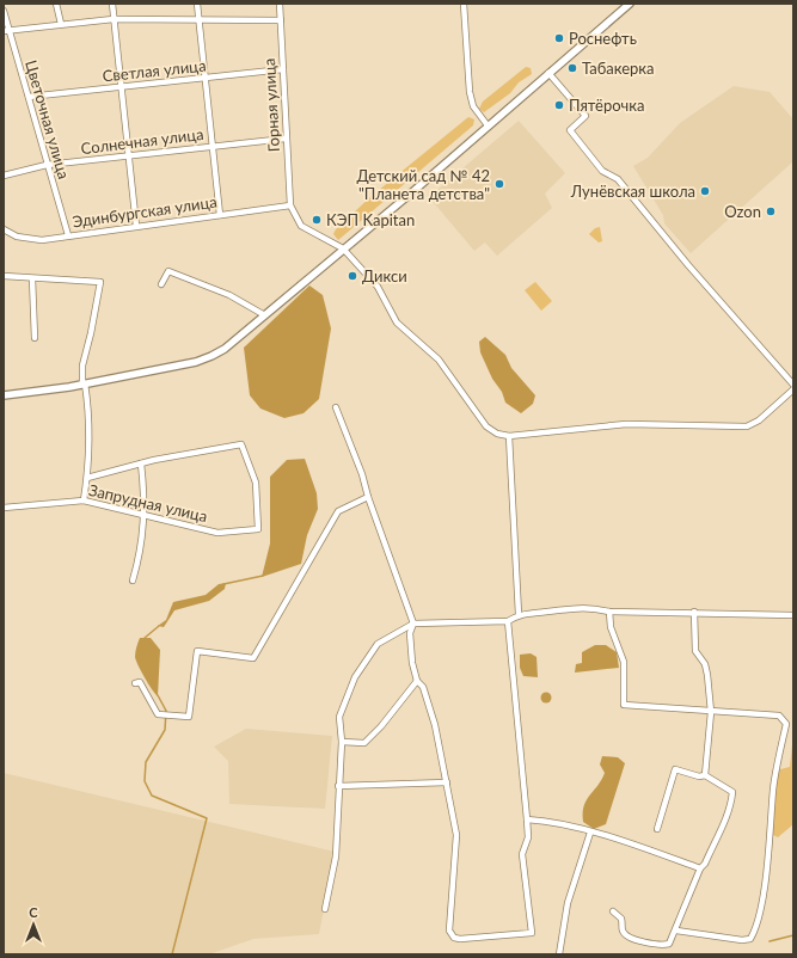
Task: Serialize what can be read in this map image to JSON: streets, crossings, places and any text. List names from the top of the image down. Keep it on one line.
{"streets":{"street":["Светлая улица","Горная улица","Цветочная улица","Солнечная улица","Эдинбургская улица","Запрудная улица"]},"crossings":[["Светлая улица","Горная улица"],["Светлая улица","Цветочная улица"],["Горная улица","Солнечная улица"],["Горная улица","Эдинбургская улица"],["Цветочная улица","Солнечная улица"],["Цветочная улица","Эдинбургская улица"]],"places":["Роснефть","Табакерка","Пятёрочка","Детский сад № 42 \"Планета детства\"","Лунёвская школа","Ozon","КЭП Kapitan","Дикси"],"north":"top"}
